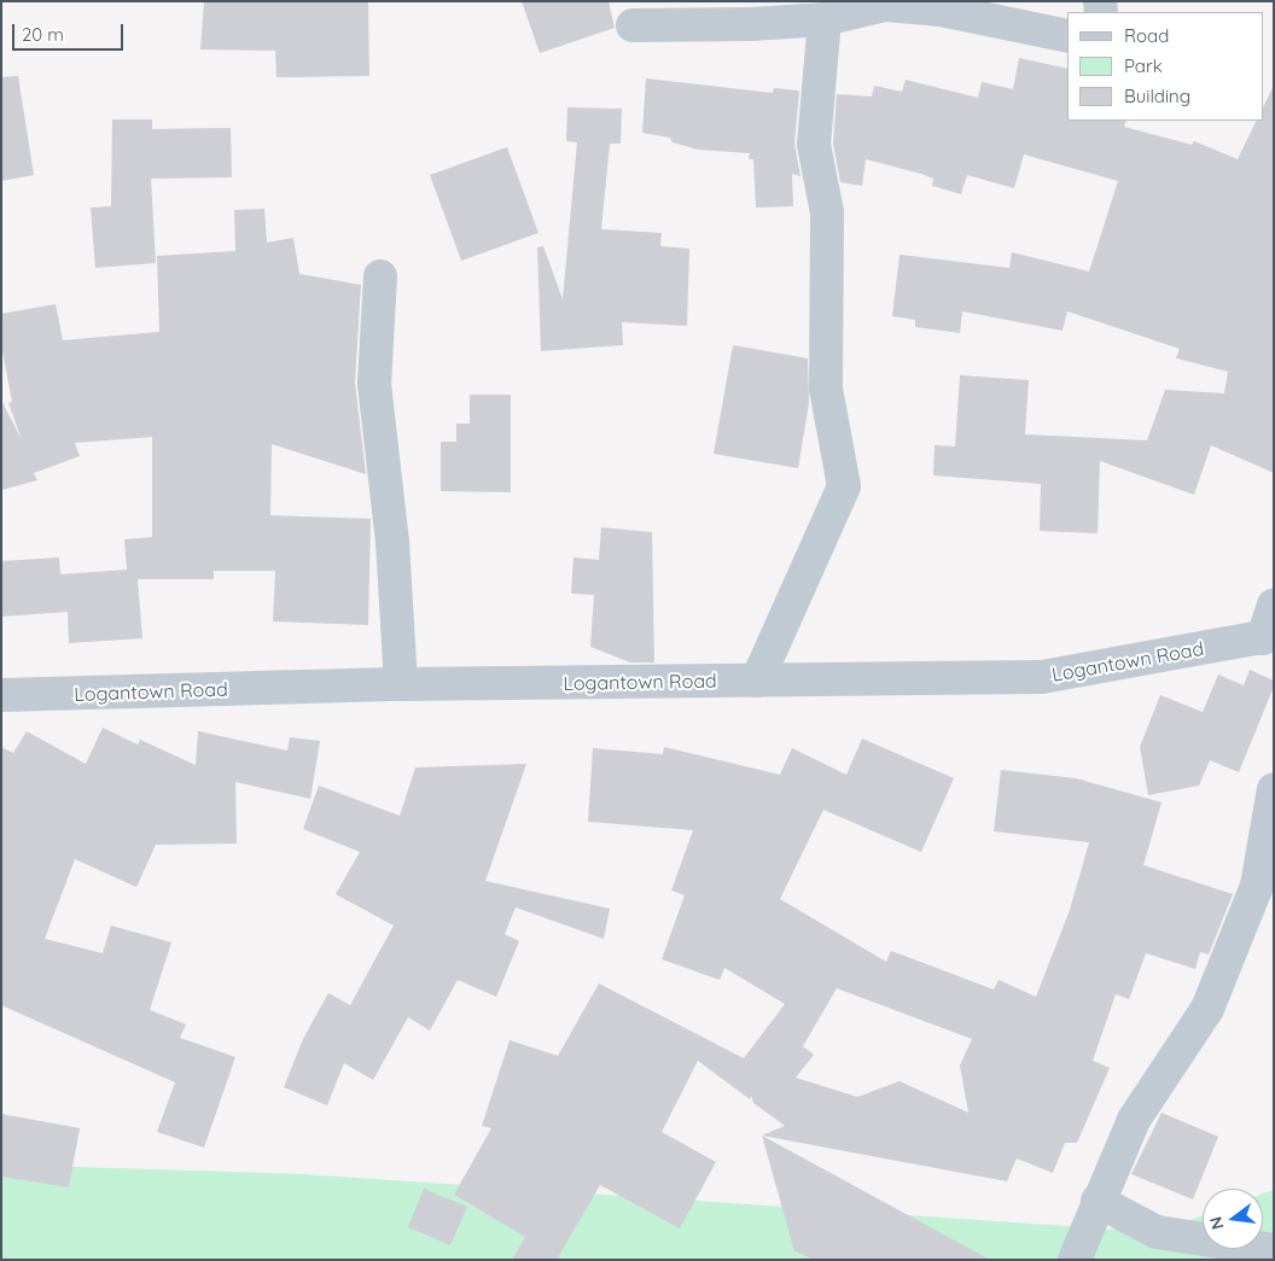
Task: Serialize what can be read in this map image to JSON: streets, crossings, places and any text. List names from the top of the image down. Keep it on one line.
{"streets":{"street":["Logantown Road"]},"legend":["Road","Park","Building"],"scale_bar":"20 m","north":"left"}
